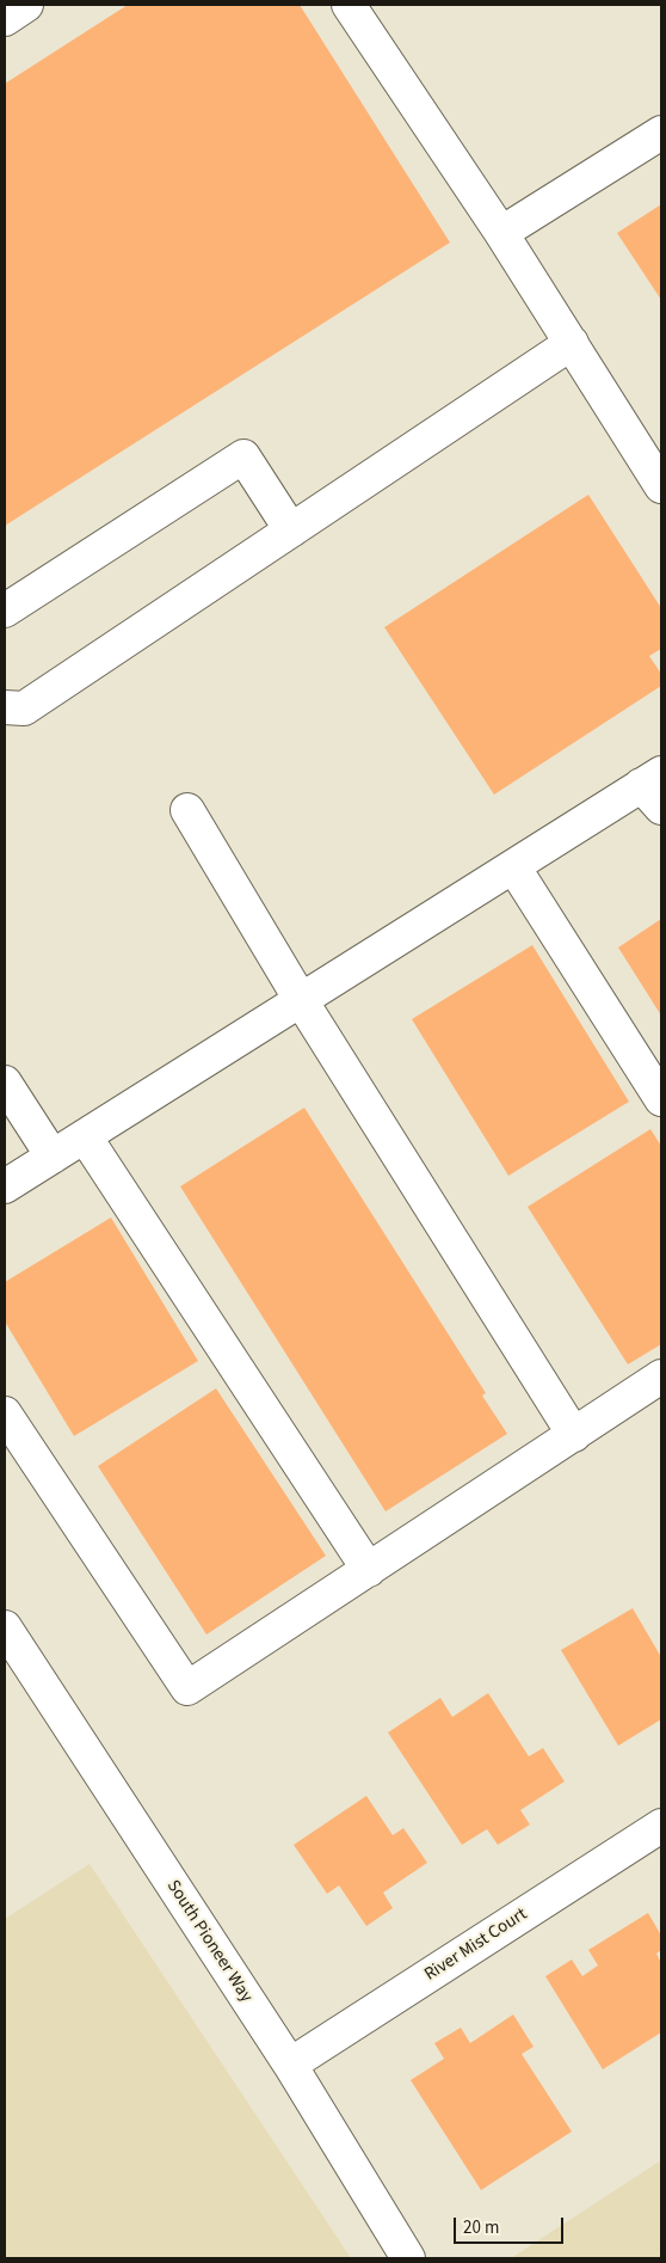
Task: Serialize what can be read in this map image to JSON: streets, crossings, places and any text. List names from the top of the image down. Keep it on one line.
{"streets":{"street":["South Pioneer Way","River Mist Court"]},"crossings":[["South Pioneer Way","River Mist Court"]],"scale_bar":"20 m"}
